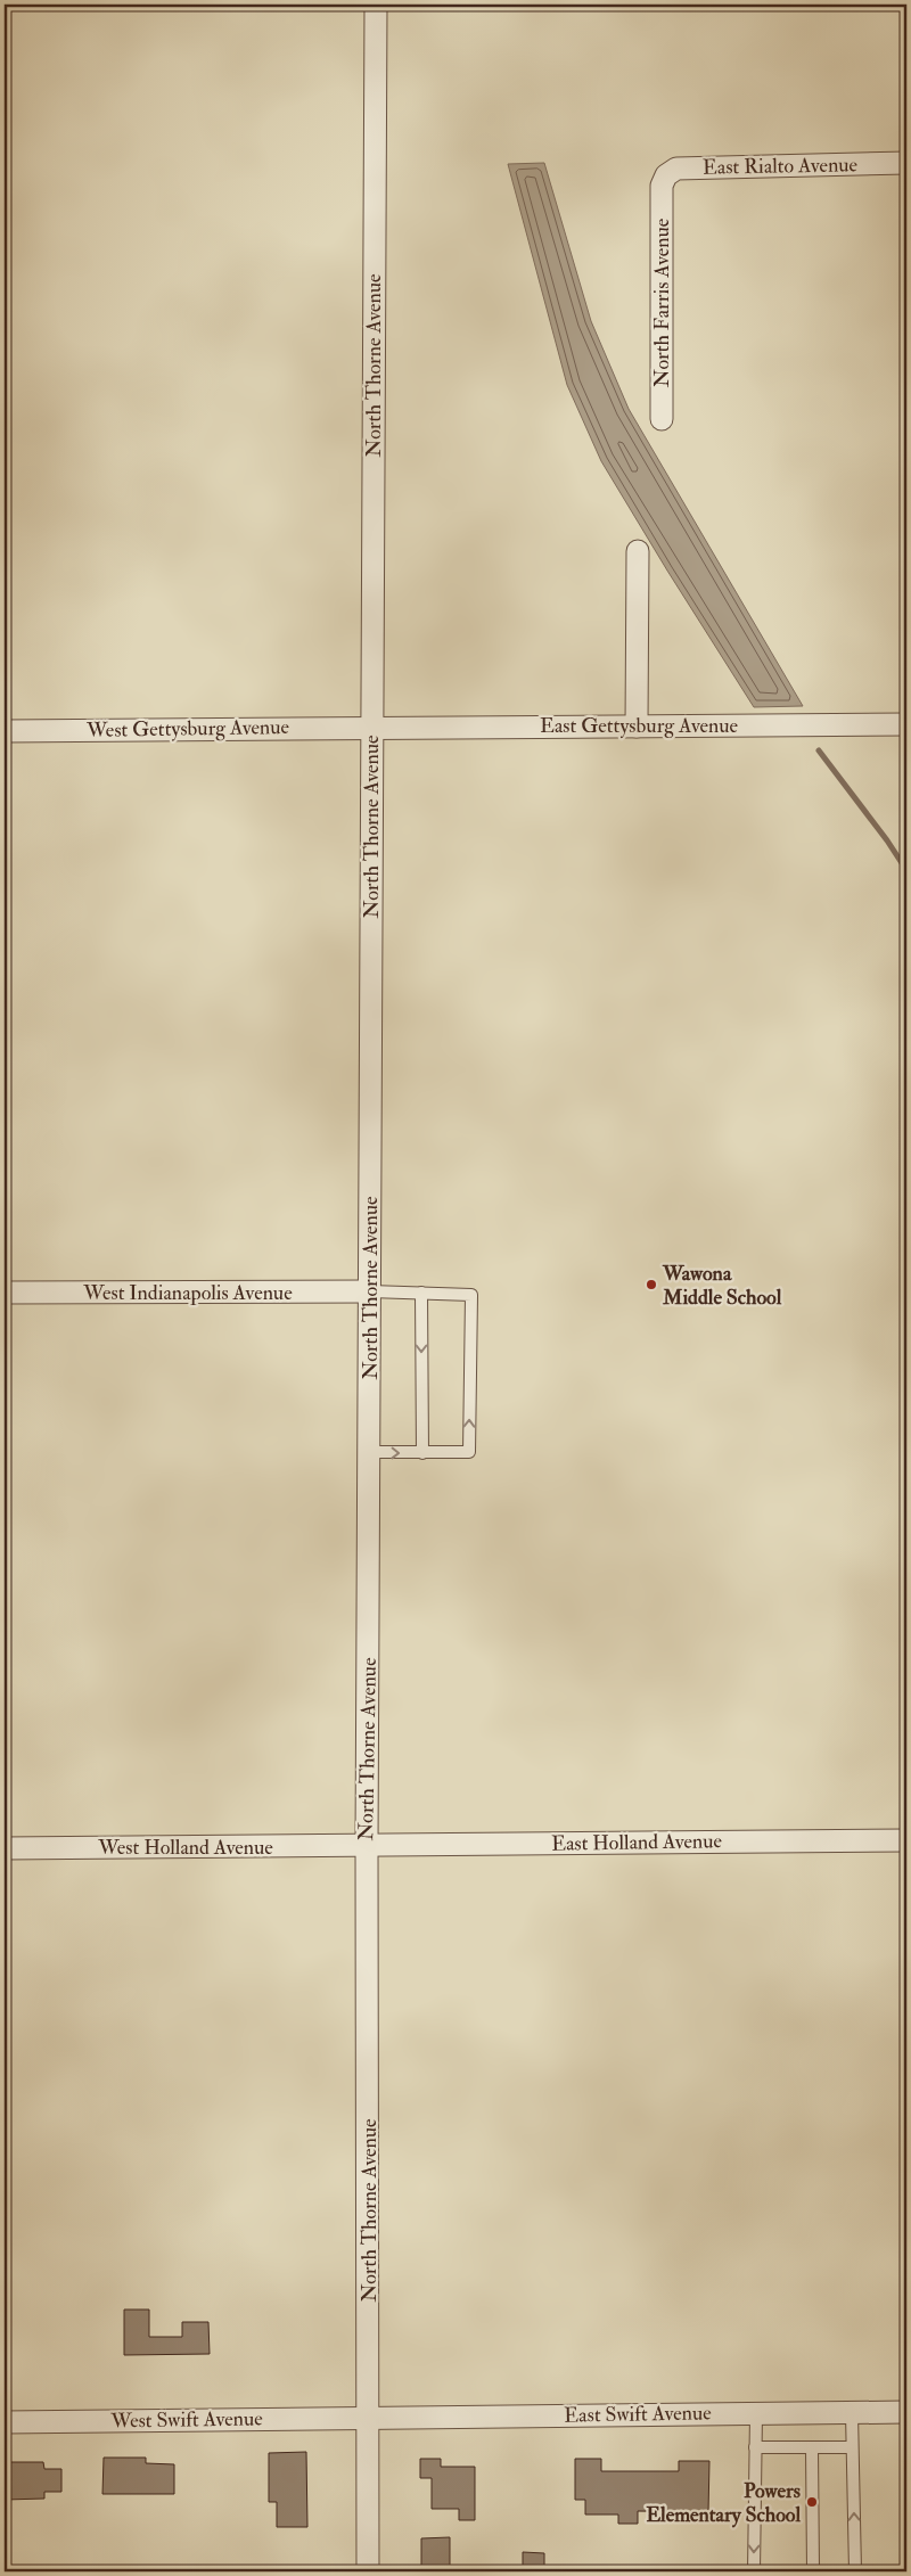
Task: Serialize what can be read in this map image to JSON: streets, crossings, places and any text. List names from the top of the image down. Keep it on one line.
{"streets":{"street":["East Rialto Avenue","North Farris Avenue","North Thorne Avenue","East Gettysburg Avenue","West Gettysburg Avenue","West Indianapolis Avenue","East Holland Avenue","West Holland Avenue","East Swift Avenue","West Swift Avenue"]},"crossings":[["East Rialto Avenue","North Farris Avenue"],["North Thorne Avenue","East Gettysburg Avenue"],["North Thorne Avenue","West Gettysburg Avenue"],["North Thorne Avenue","West Indianapolis Avenue"],["North Thorne Avenue","East Holland Avenue"],["North Thorne Avenue","West Holland Avenue"],["North Thorne Avenue","East Swift Avenue"],["North Thorne Avenue","West Swift Avenue"],["East Gettysburg Avenue","West Gettysburg Avenue"],["East Holland Avenue","West Holland Avenue"],["East Swift Avenue","West Swift Avenue"]],"places":["Wawona Middle School","Powers Elementary School"]}
